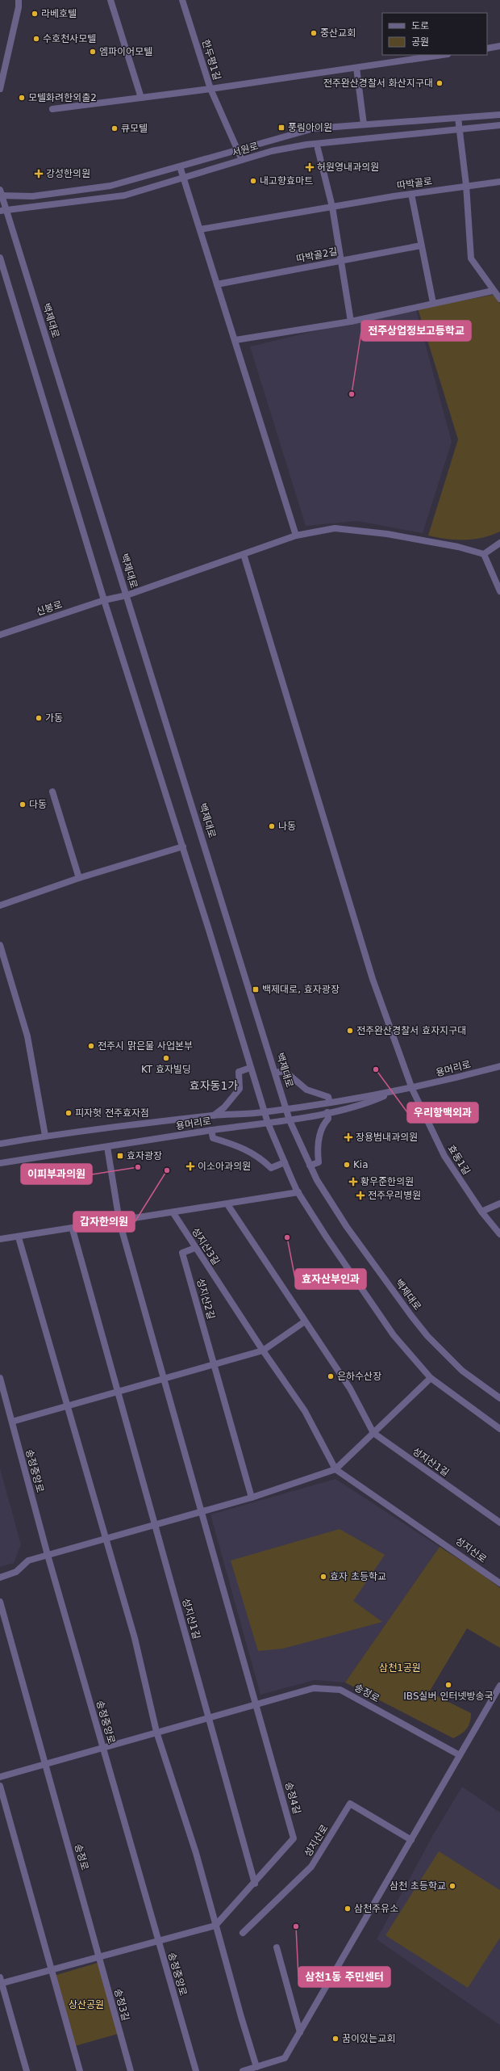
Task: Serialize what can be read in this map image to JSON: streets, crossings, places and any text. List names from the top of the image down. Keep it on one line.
{"streets":{"street":["한두평1길","서원로","따박골로","따박골2길","백제대로","신봉로","용머리로","효동1길","성지산3길","성지산2길","성지산1길","송정중앙로","성지산로","송정로","송정4길","송정3길"]},"crossings":[["서원로","백제대로"],["백제대로","신봉로"],["백제대로","용머리로"],["용머리로","효동1길"],["성지산3길","성지산2길"],["성지산2길","성지산로"],["성지산1길","송정로"],["송정중앙로","송정로"],["송정로","송정4길"],["송정로","송정3길"]],"districts":["효자동1가"],"parks":["삼천1공원","상산공원"],"places":{"other":["라베호텔","중산교회","수호천사모텔","엠파이어모텔","전주완산경찰서 화산지구대","모텔화려한외출2","큐모텔","내고향효마트","전주상업정보고등학교","가동","다동","나동","전주완산경찰서 효자지구대","전주시 맑은물 사업본부","KT 효자빌딩","우리항맥외과","피자헛 전주효자점","Kia","이피부과의원","갑자한의원","효자산부인과","은하수산장","효자 초등학교","IBS실버 인터넷방송국","삼천 초등학교","삼천주유소","삼천1동 주민센터","꿈이있는교회"],"transit":["풍림아이원","백제대로, 효자광장","효자광장"],"health":["허원영내과의원","강성한의원","장용범내과의원","이소아과의원","황우준한의원","전주우리병원"]},"legend":["도로","공원"]}
